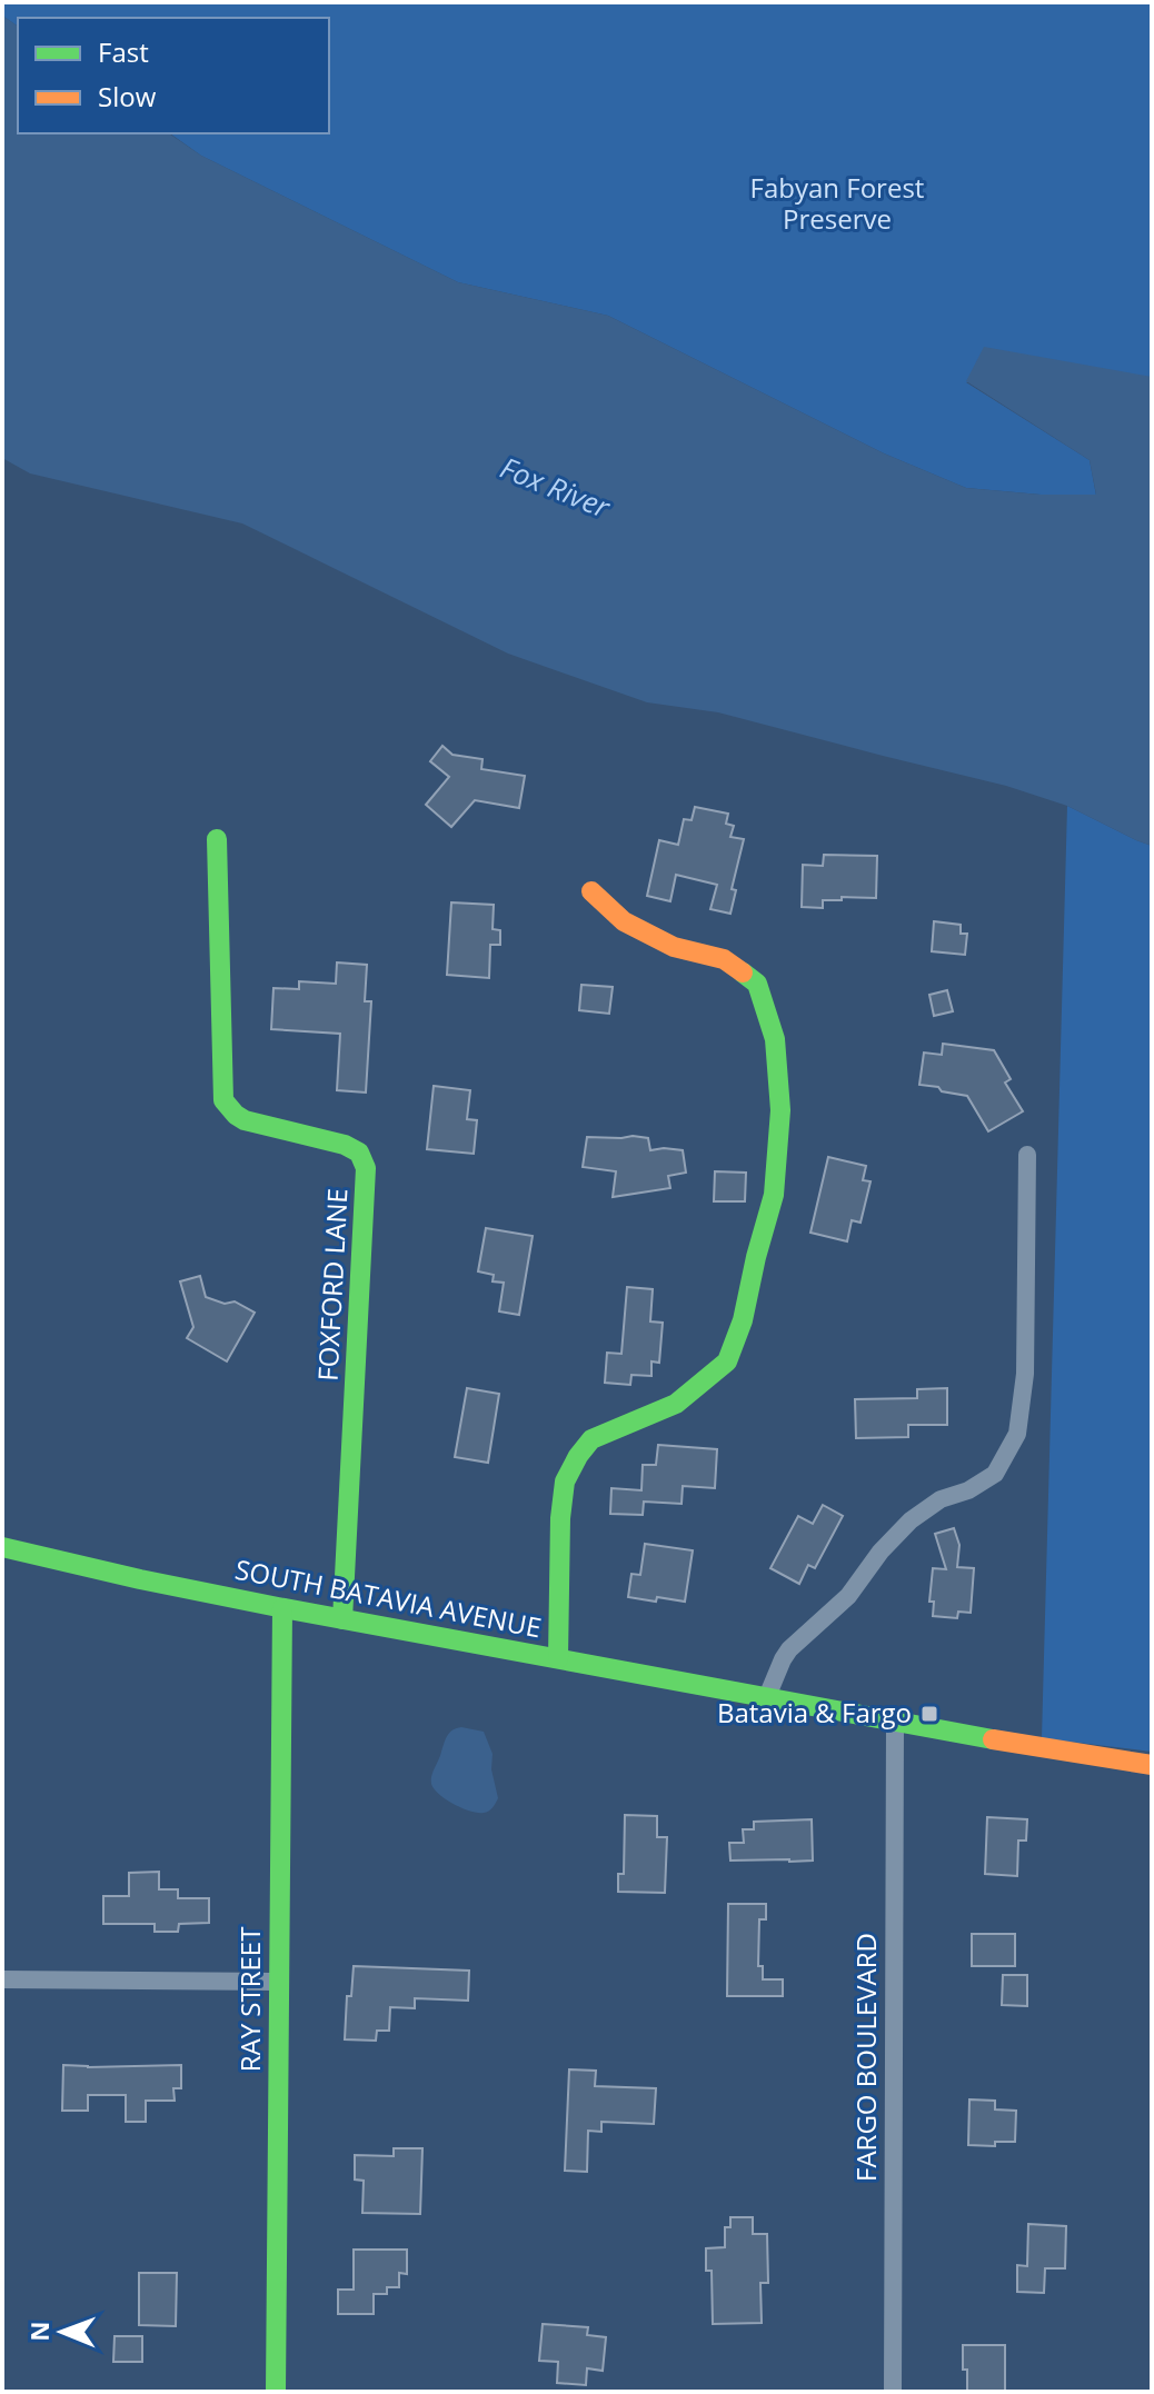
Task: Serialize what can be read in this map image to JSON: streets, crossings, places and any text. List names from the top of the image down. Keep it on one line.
{"streets":{"street":["FOXFORD LANE","SOUTH BATAVIA AVENUE","RAY STREET","FARGO BOULEVARD"]},"crossings":[["FOXFORD LANE","SOUTH BATAVIA AVENUE"],["SOUTH BATAVIA AVENUE","RAY STREET"],["SOUTH BATAVIA AVENUE","FARGO BOULEVARD"]],"water":["Fox River"],"parks":["Fabyan Forest Preserve"],"places":{"transit":["Batavia & Fargo"]},"legend":["Fast","Slow"],"north":"left"}
